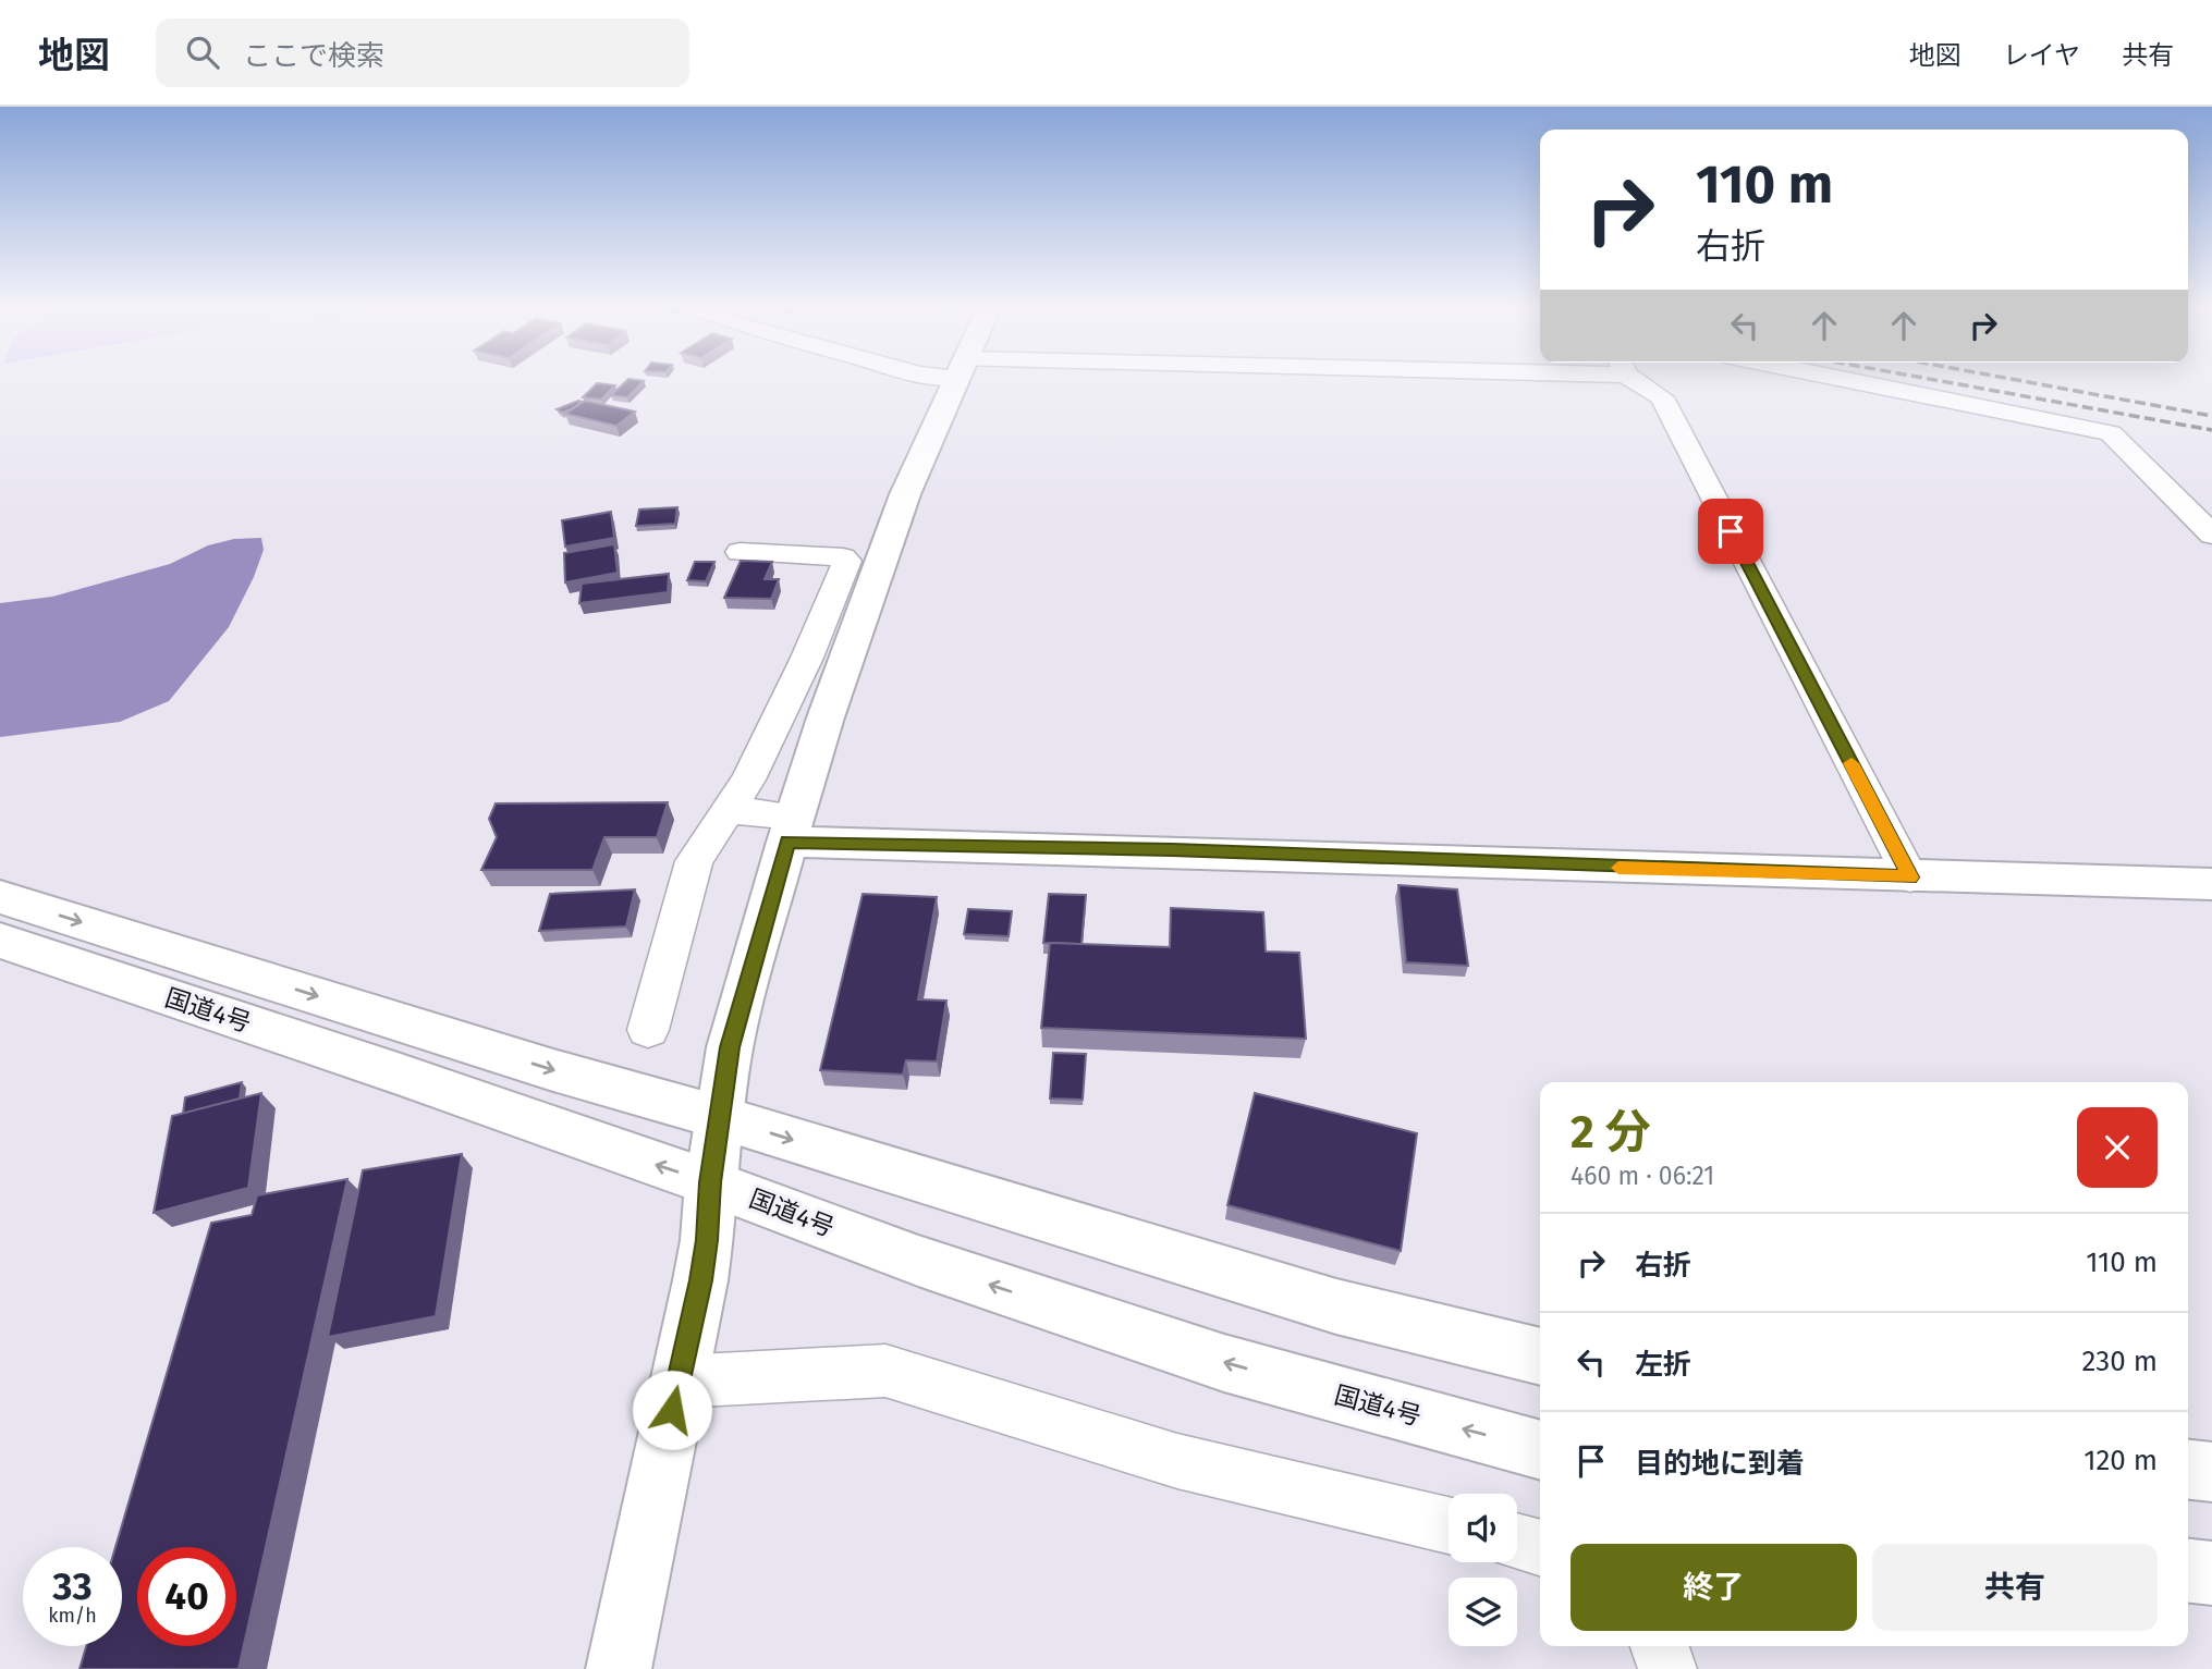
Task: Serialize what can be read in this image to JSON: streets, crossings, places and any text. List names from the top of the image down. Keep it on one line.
{"streets":{"main road":["国道4号"]},"page":{"header":"地図","search":"ここで検索","nav":["地図","レイヤ","共有"],"turn":["110 m","右折"],"heading":["2 分","460 m · 06:21"],"list":[{"name":"右折","value":"110 m"},{"name":"左折","value":"230 m"},{"name":"目的地に到着","value":"120 m"}],"buttons":["終了","共有"],"speed":"33 km/h","limit":"40"}}
